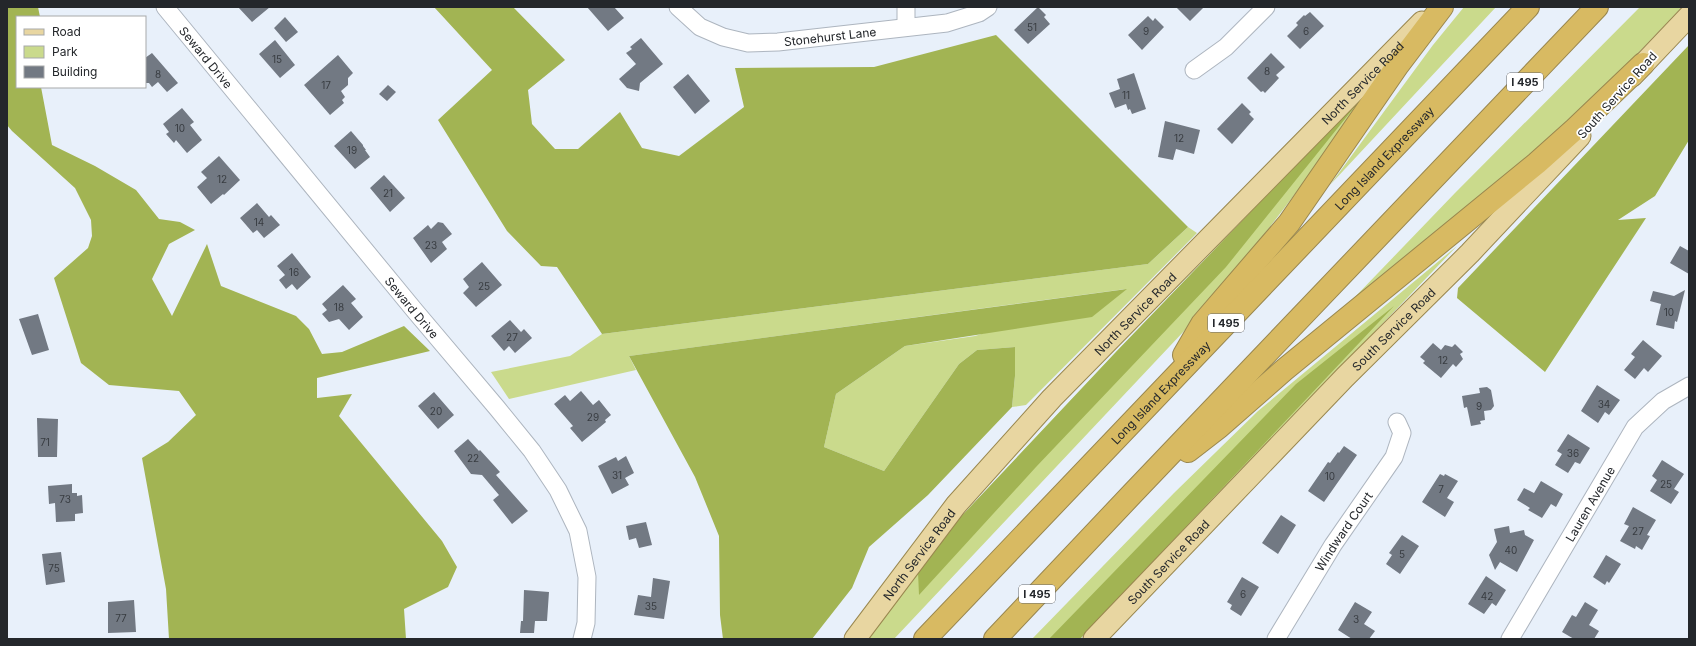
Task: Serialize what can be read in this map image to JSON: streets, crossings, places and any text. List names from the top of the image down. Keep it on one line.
{"streets":{"highway":["I 495","Long Island Expressway"],"main road":["North Service Road","South Service Road"],"street":["Stonehurst Lane","Seward Drive","Lauren Avenue","Windward Court"]},"house_numbers":["51","9","6","15","8","8","17","11","10","12","19","12","21","14","23","16","25","18","10","27","12","34","9","20","29","71","36","22","31","10","25","7","73","27","40","5","75","6","42","35","77","3"],"legend":["Road","Park","Building"]}
